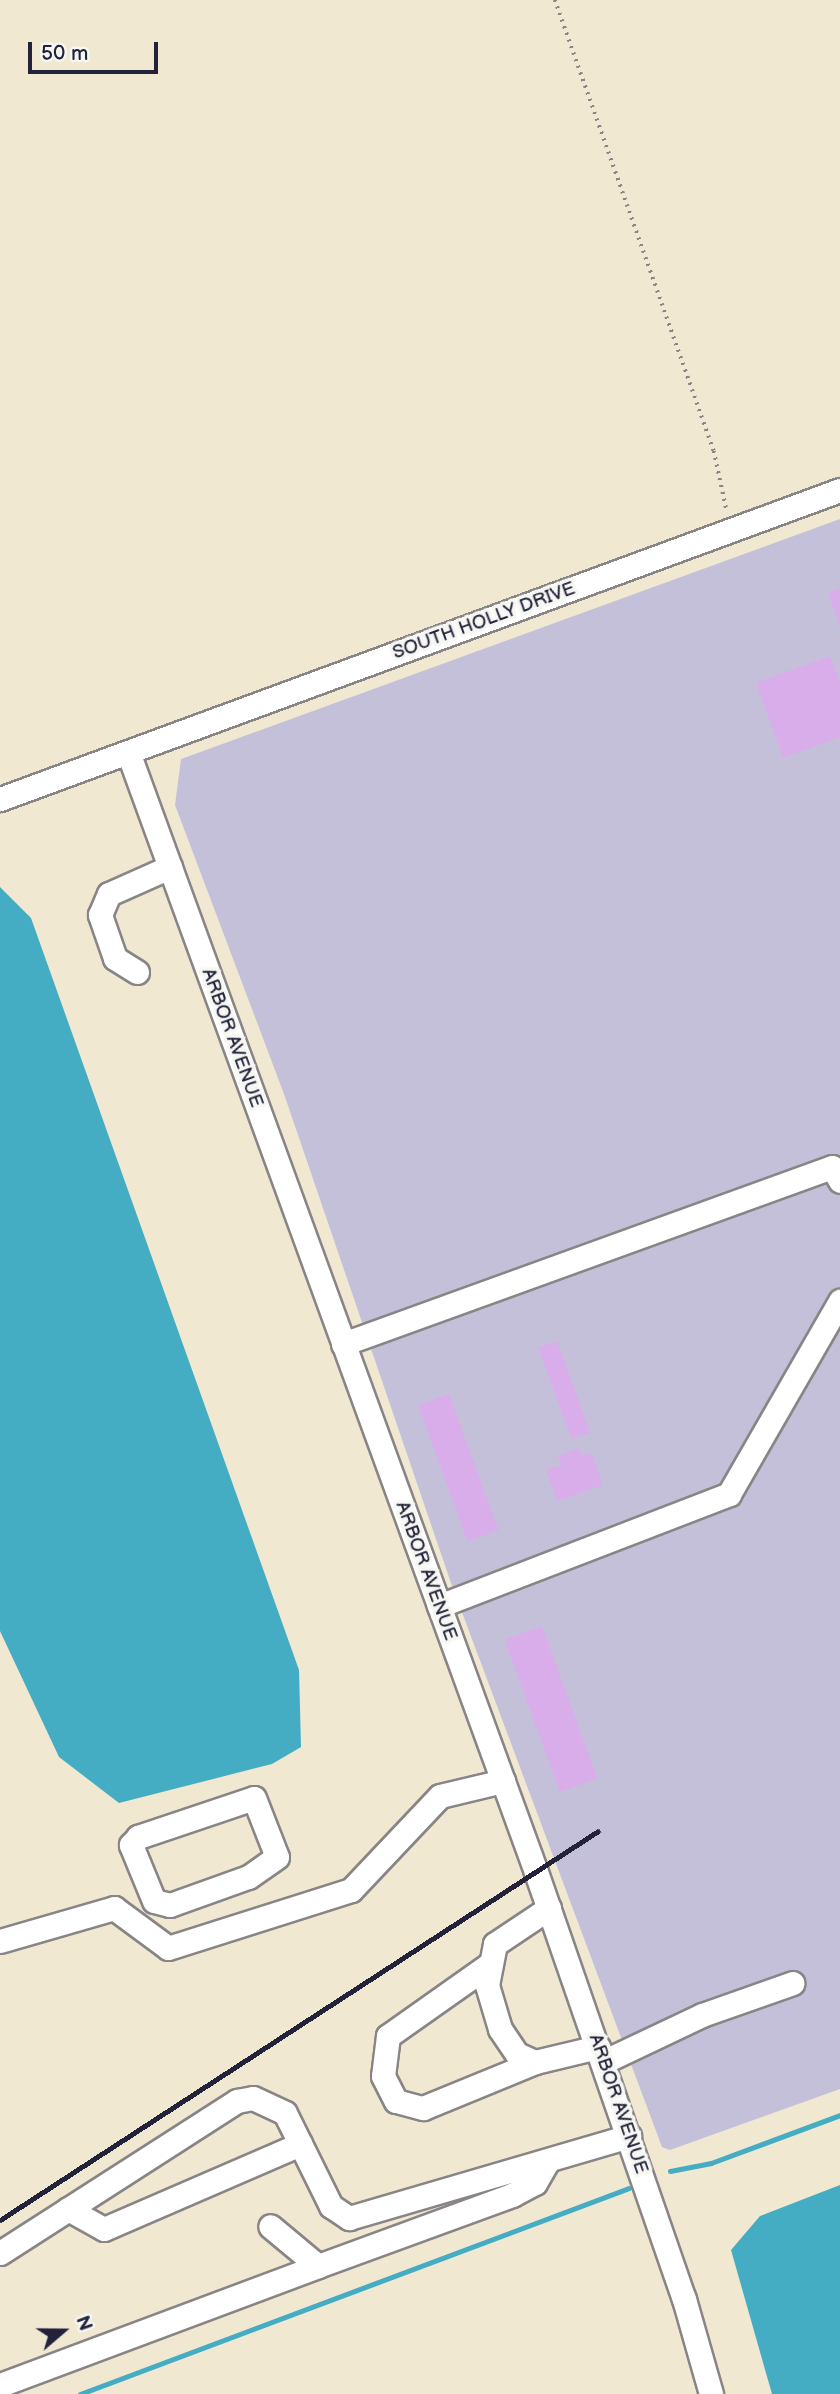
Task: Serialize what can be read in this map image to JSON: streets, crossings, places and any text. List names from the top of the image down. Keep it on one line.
{"streets":{"street":["SOUTH HOLLY DRIVE","ARBOR AVENUE"]},"crossings":[["SOUTH HOLLY DRIVE","ARBOR AVENUE"]],"scale_bar":"50 m","north":"right"}
